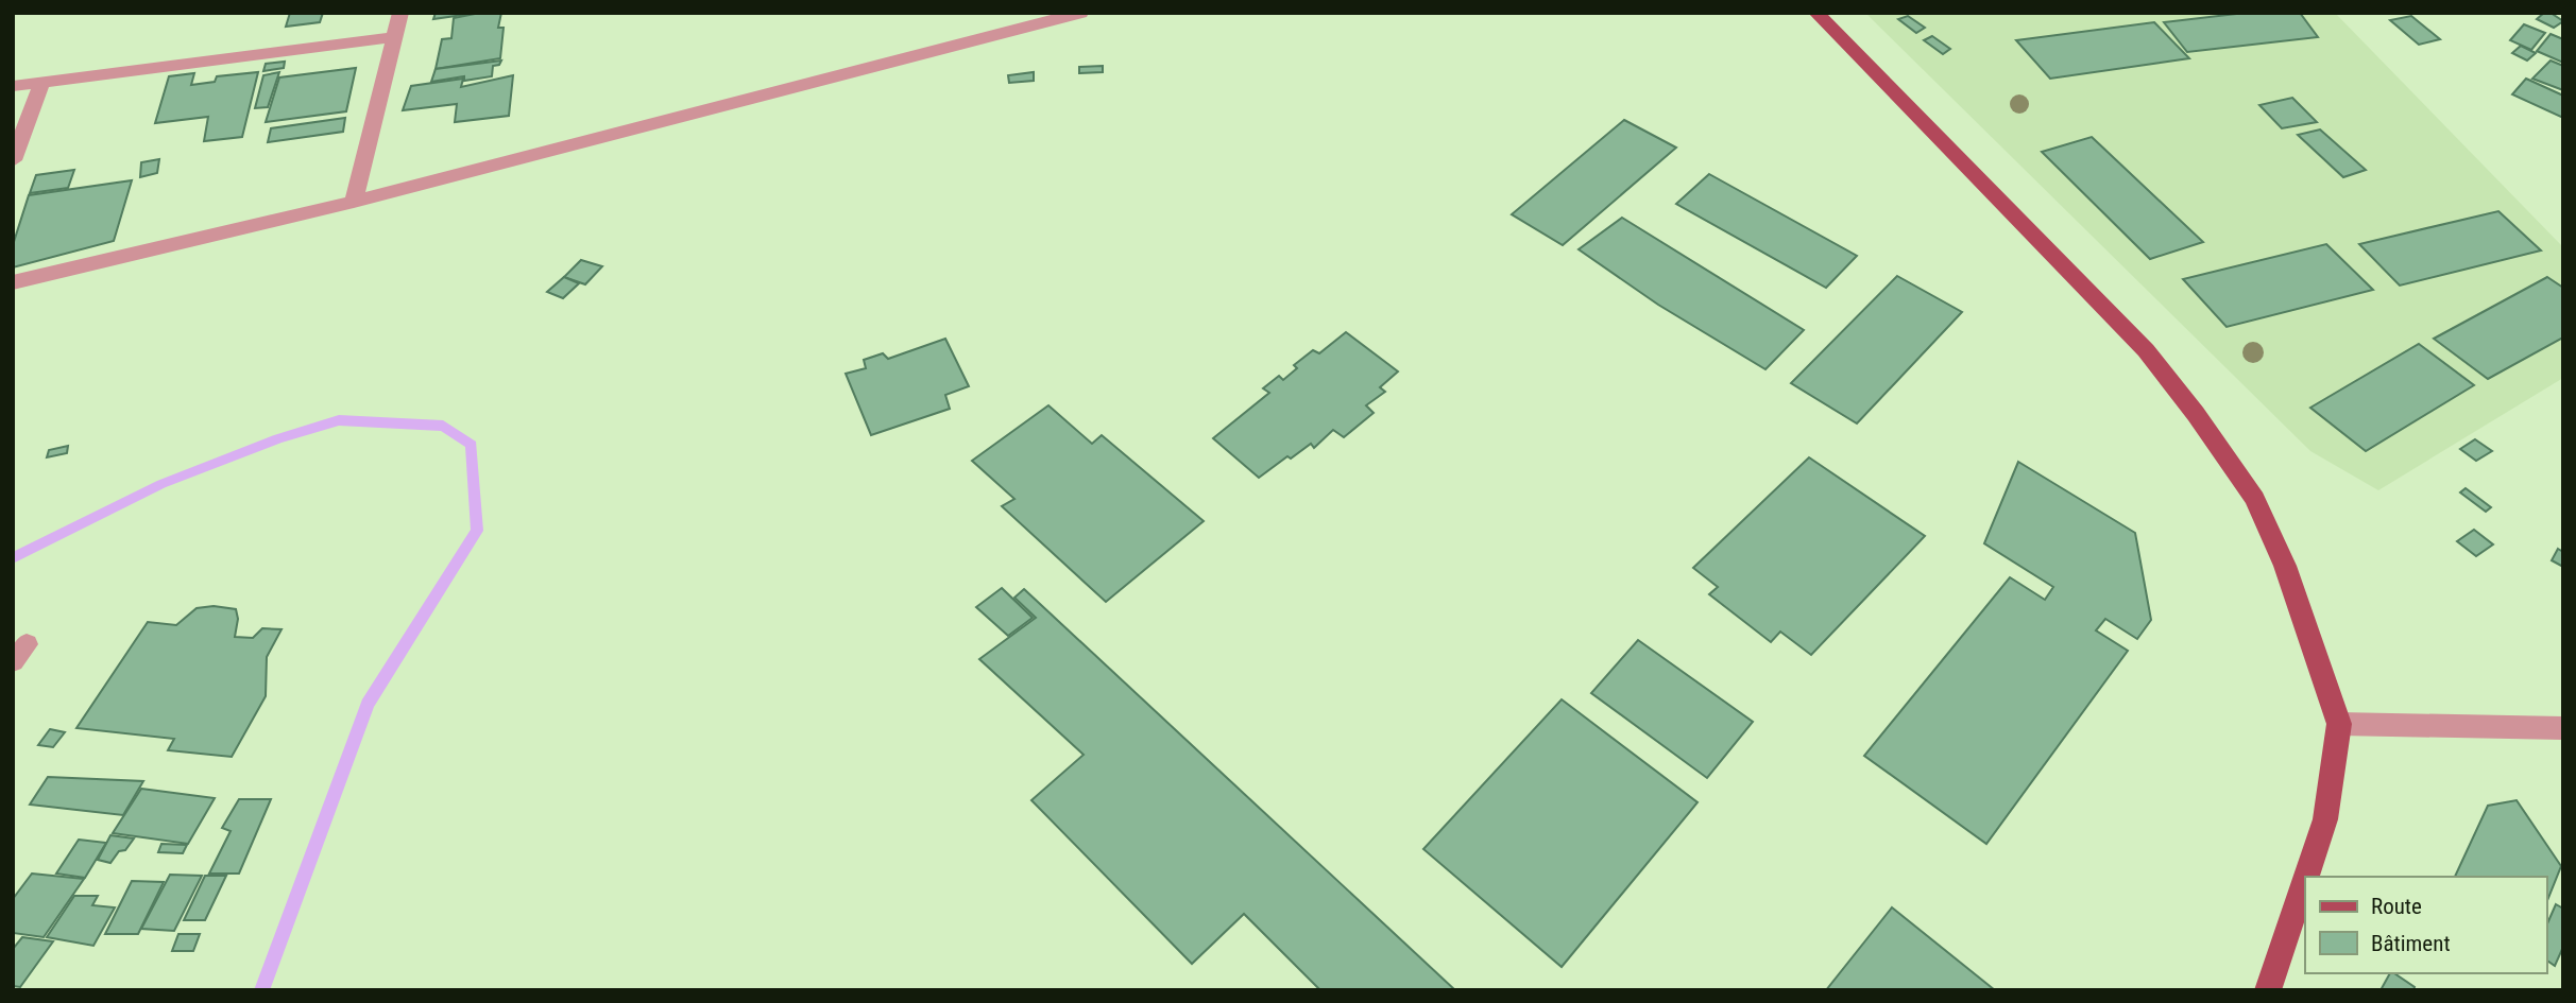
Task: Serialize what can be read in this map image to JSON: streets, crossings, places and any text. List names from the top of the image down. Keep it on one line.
{"legend":["Route","Bâtiment"]}
